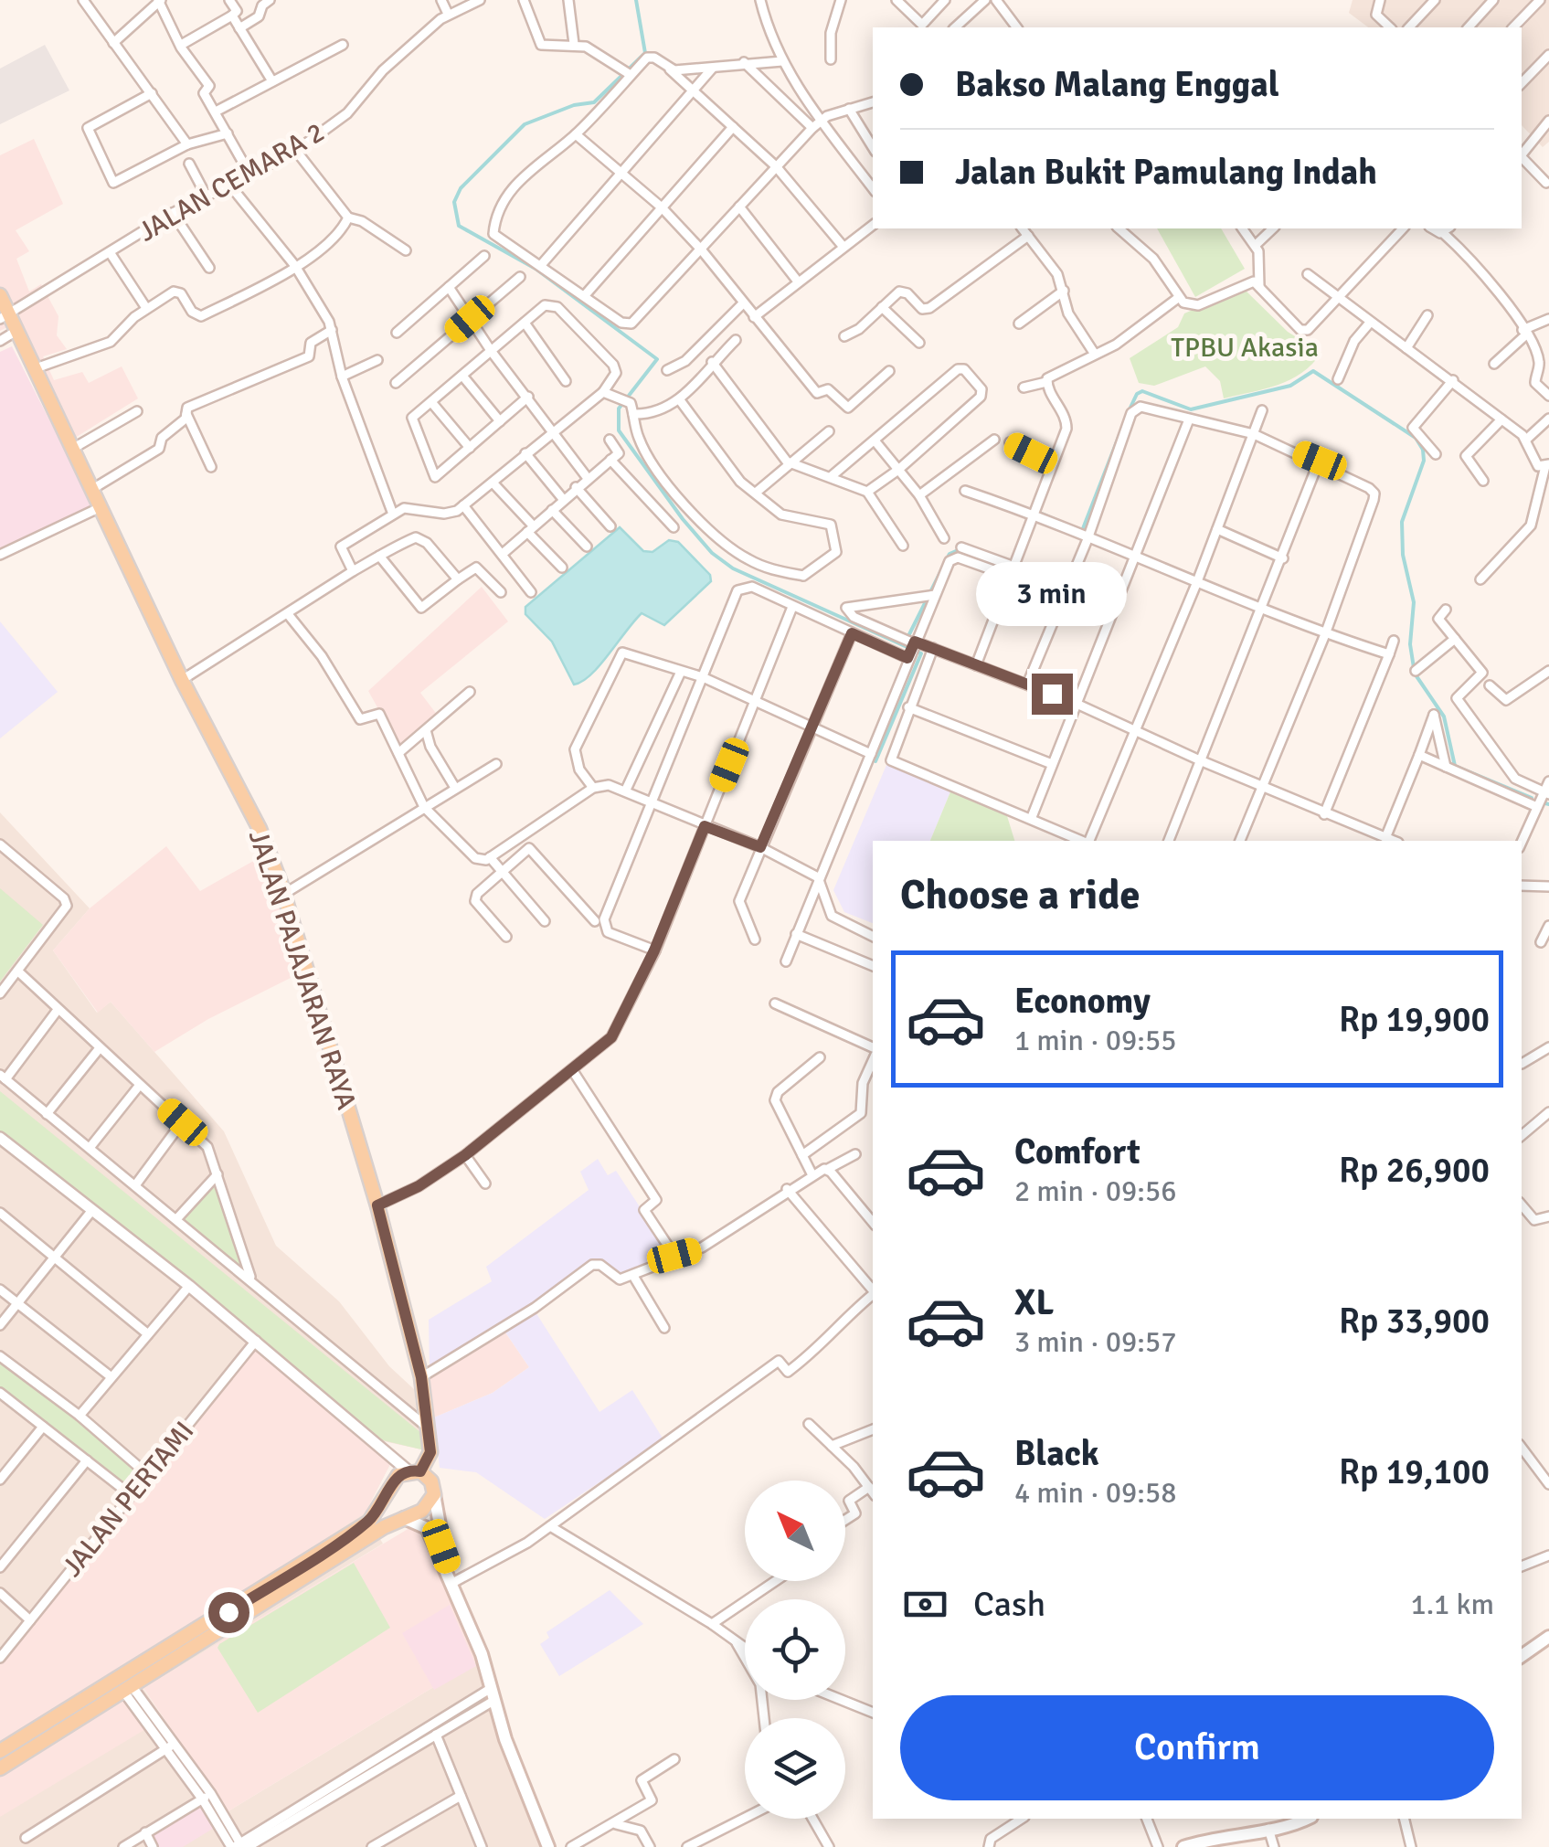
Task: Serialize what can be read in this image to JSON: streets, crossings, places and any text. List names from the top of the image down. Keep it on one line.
{"streets":{"main road":["JALAN PAJAJARAN RAYA"],"street":["JALAN CEMARA 2","JALAN PERTAMI"]},"crossings":[["JALAN CEMARA 2","JALAN PAJAJARAN RAYA"]],"parks":["TPBU Akasia"],"north":"top left","page":{"banner":["Bakso Malang Enggal","Jalan Bukit Pamulang Indah"],"bubble":"3 min","heading":"Choose a ride","list":[{"name":"Economy","note":"1 min · 09:55","value":"Rp 19,900"},{"name":"Comfort","note":"2 min · 09:56","value":"Rp 26,900"},{"name":"XL","note":"3 min · 09:57","value":"Rp 33,900"},{"name":"Black","note":"4 min · 09:58","value":"Rp 19,100"}],"pay":["Cash","1.1 km"],"buttons":"Confirm"}}
